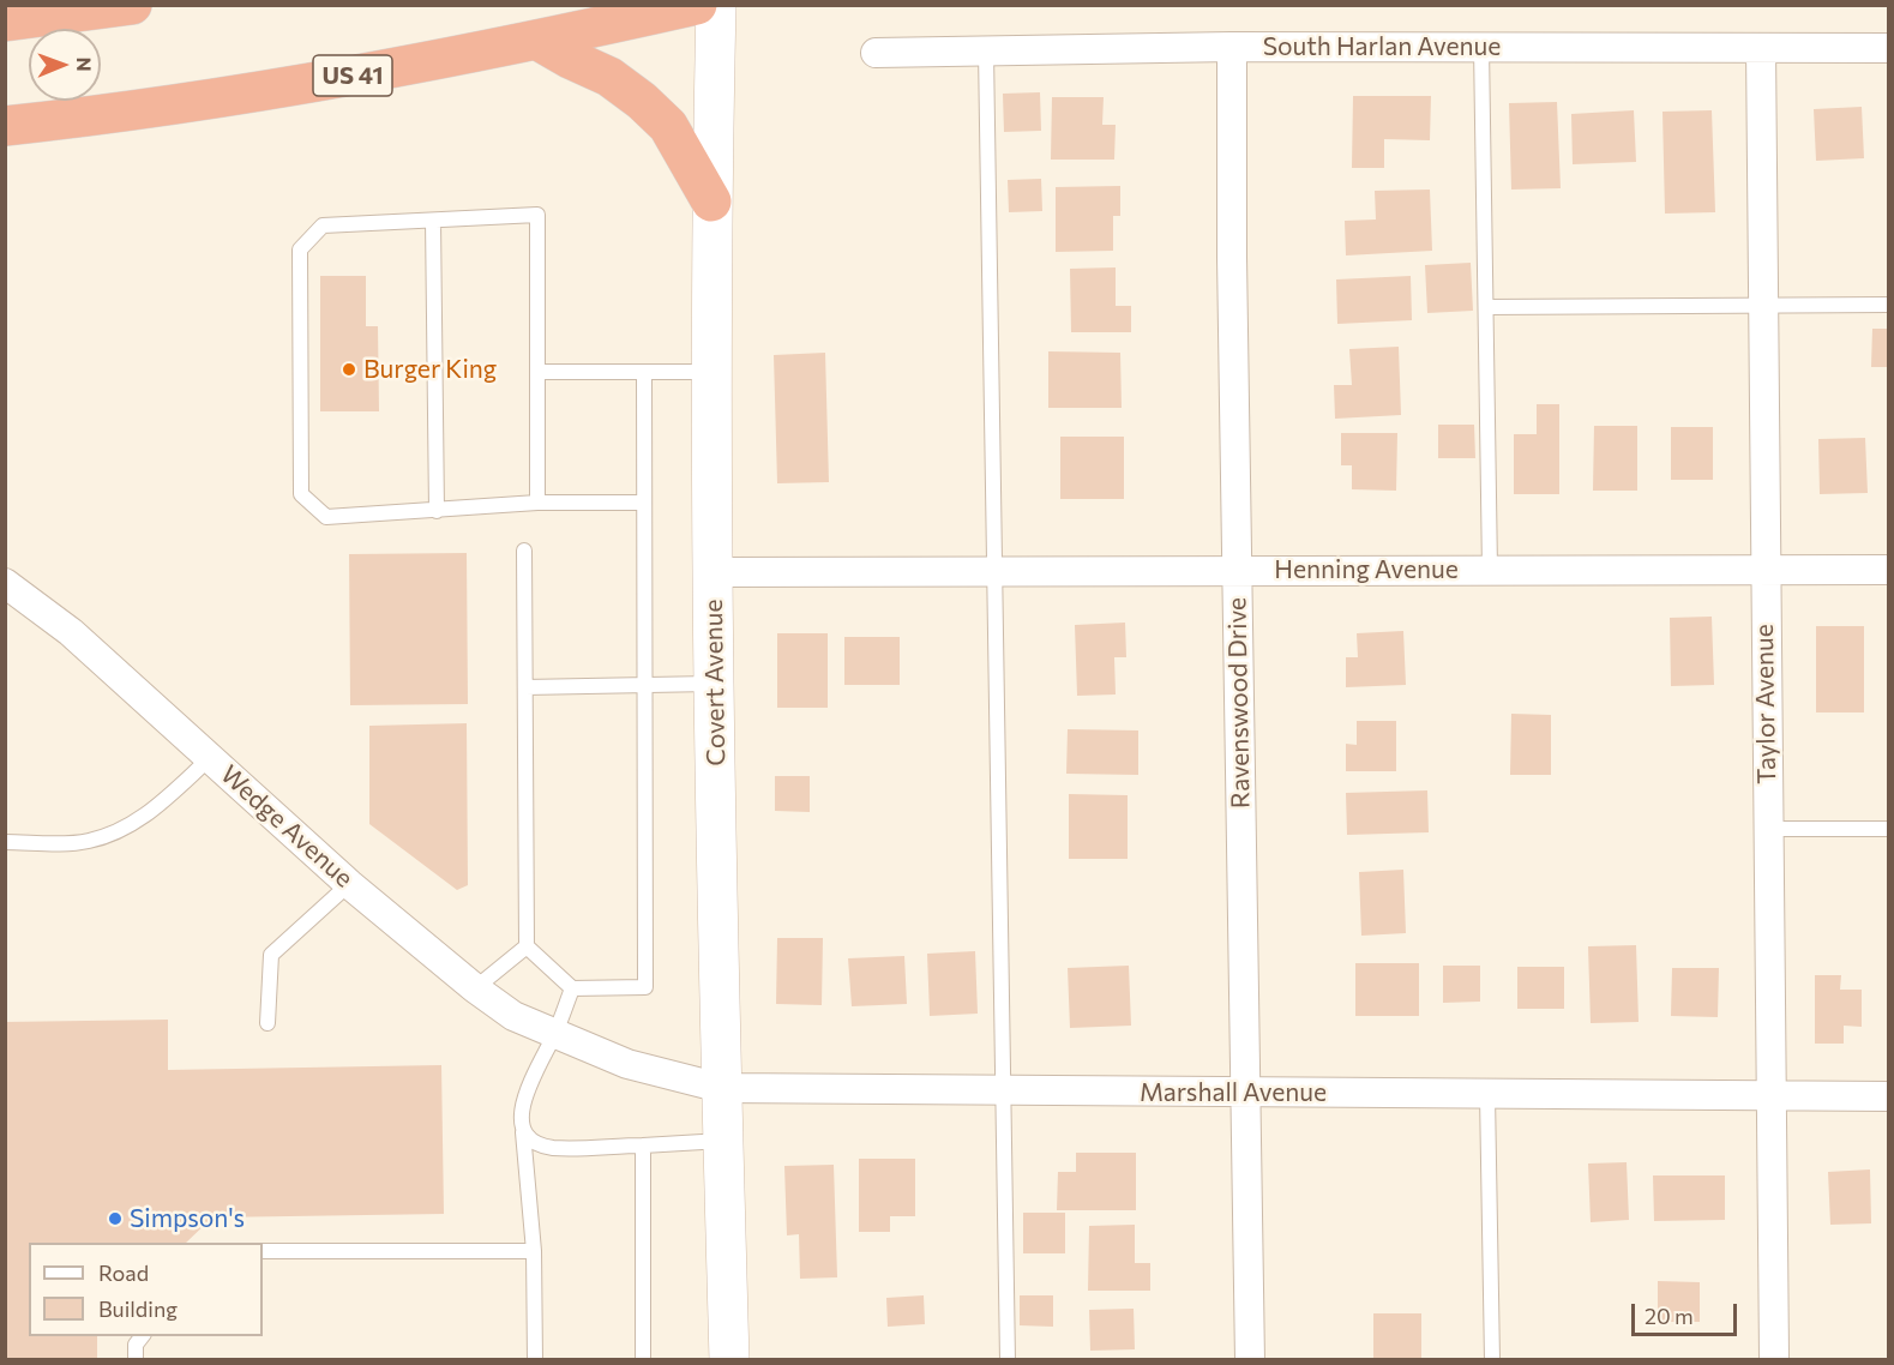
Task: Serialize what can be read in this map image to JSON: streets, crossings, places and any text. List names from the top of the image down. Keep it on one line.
{"streets":{"highway":["US 41"],"main road":["Covert Avenue"],"street":["South Harlan Avenue","Henning Avenue","Ravenswood Drive","Taylor Avenue","Wedge Avenue","Marshall Avenue"]},"crossings":[["South Harlan Avenue","Ravenswood Drive"],["South Harlan Avenue","Taylor Avenue"],["Henning Avenue","Covert Avenue"],["Henning Avenue","Ravenswood Drive"],["Henning Avenue","Taylor Avenue"],["Covert Avenue","Marshall Avenue"],["Ravenswood Drive","Marshall Avenue"],["Taylor Avenue","Marshall Avenue"],["Wedge Avenue","Marshall Avenue"]],"places":["Burger King","Simpson's"],"legend":["Road","Building"],"scale_bar":"20 m","north":"right"}
